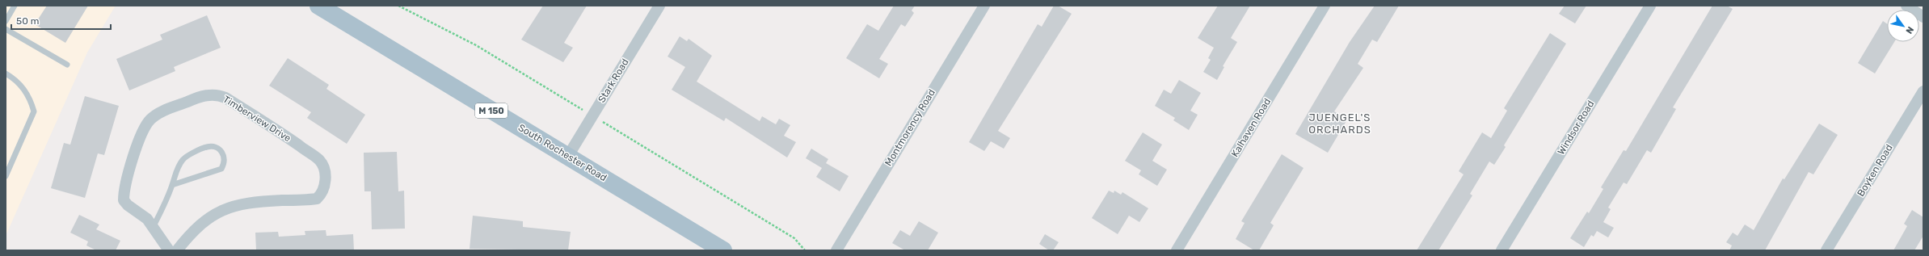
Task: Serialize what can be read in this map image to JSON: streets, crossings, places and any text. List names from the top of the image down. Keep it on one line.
{"streets":{"main road":["M 150","South Rochester Road"],"street":["Stark Road","Timberview Drive","Montmorency Road","Kalhaven Road","Windsor Road","Boyken Road"]},"crossings":[["Stark Road","South Rochester Road"]],"districts":["JUENGEL'S ORCHARDS"],"scale_bar":"50 m","north":"bottom right"}
